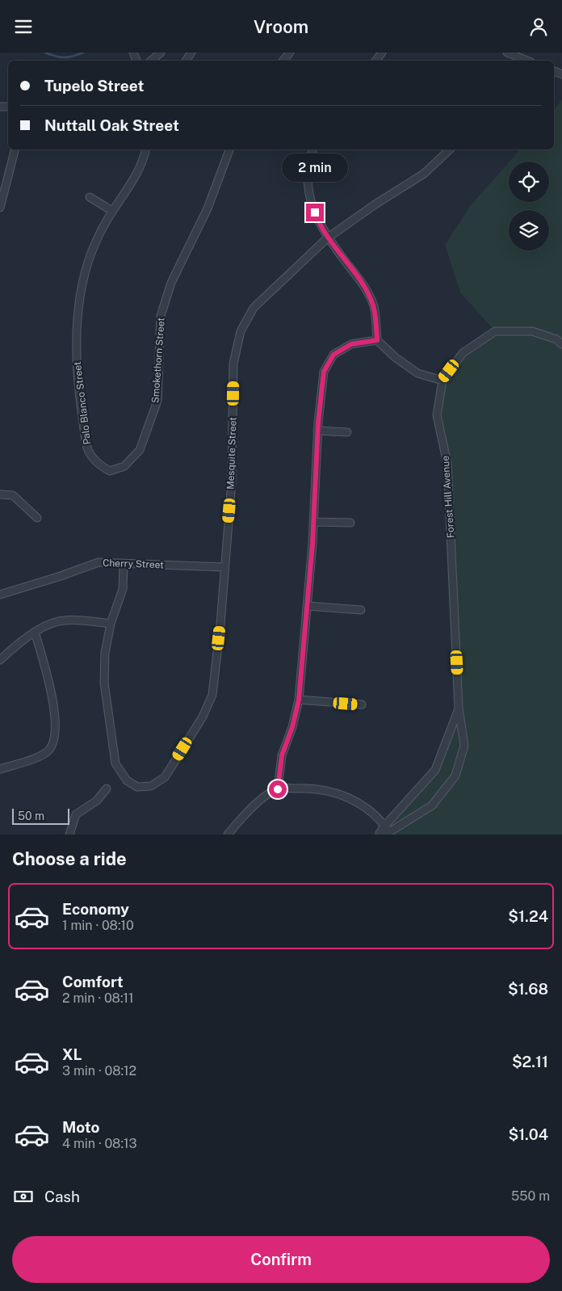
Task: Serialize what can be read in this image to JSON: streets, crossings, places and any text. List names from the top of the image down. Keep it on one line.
{"streets":{"street":["Smokethorn Street","Palo Blanco Street","Mesquite Street","Forest Hill Avenue","Cherry Street"]},"crossings":[["Smokethorn Street","Palo Blanco Street"],["Mesquite Street","Cherry Street"]],"scale_bar":"50 m","page":{"header":"Vroom","banner":["Tupelo Street","Nuttall Oak Street"],"bubble":"2 min","scale":"50 m","heading":"Choose a ride","list":[{"name":"Economy","note":"1 min · 08:10","value":"$1.24"},{"name":"Comfort","note":"2 min · 08:11","value":"$1.68"},{"name":"XL","note":"3 min · 08:12","value":"$2.11"},{"name":"Moto","note":"4 min · 08:13","value":"$1.04"}],"pay":["Cash","550 m"],"buttons":"Confirm"}}
